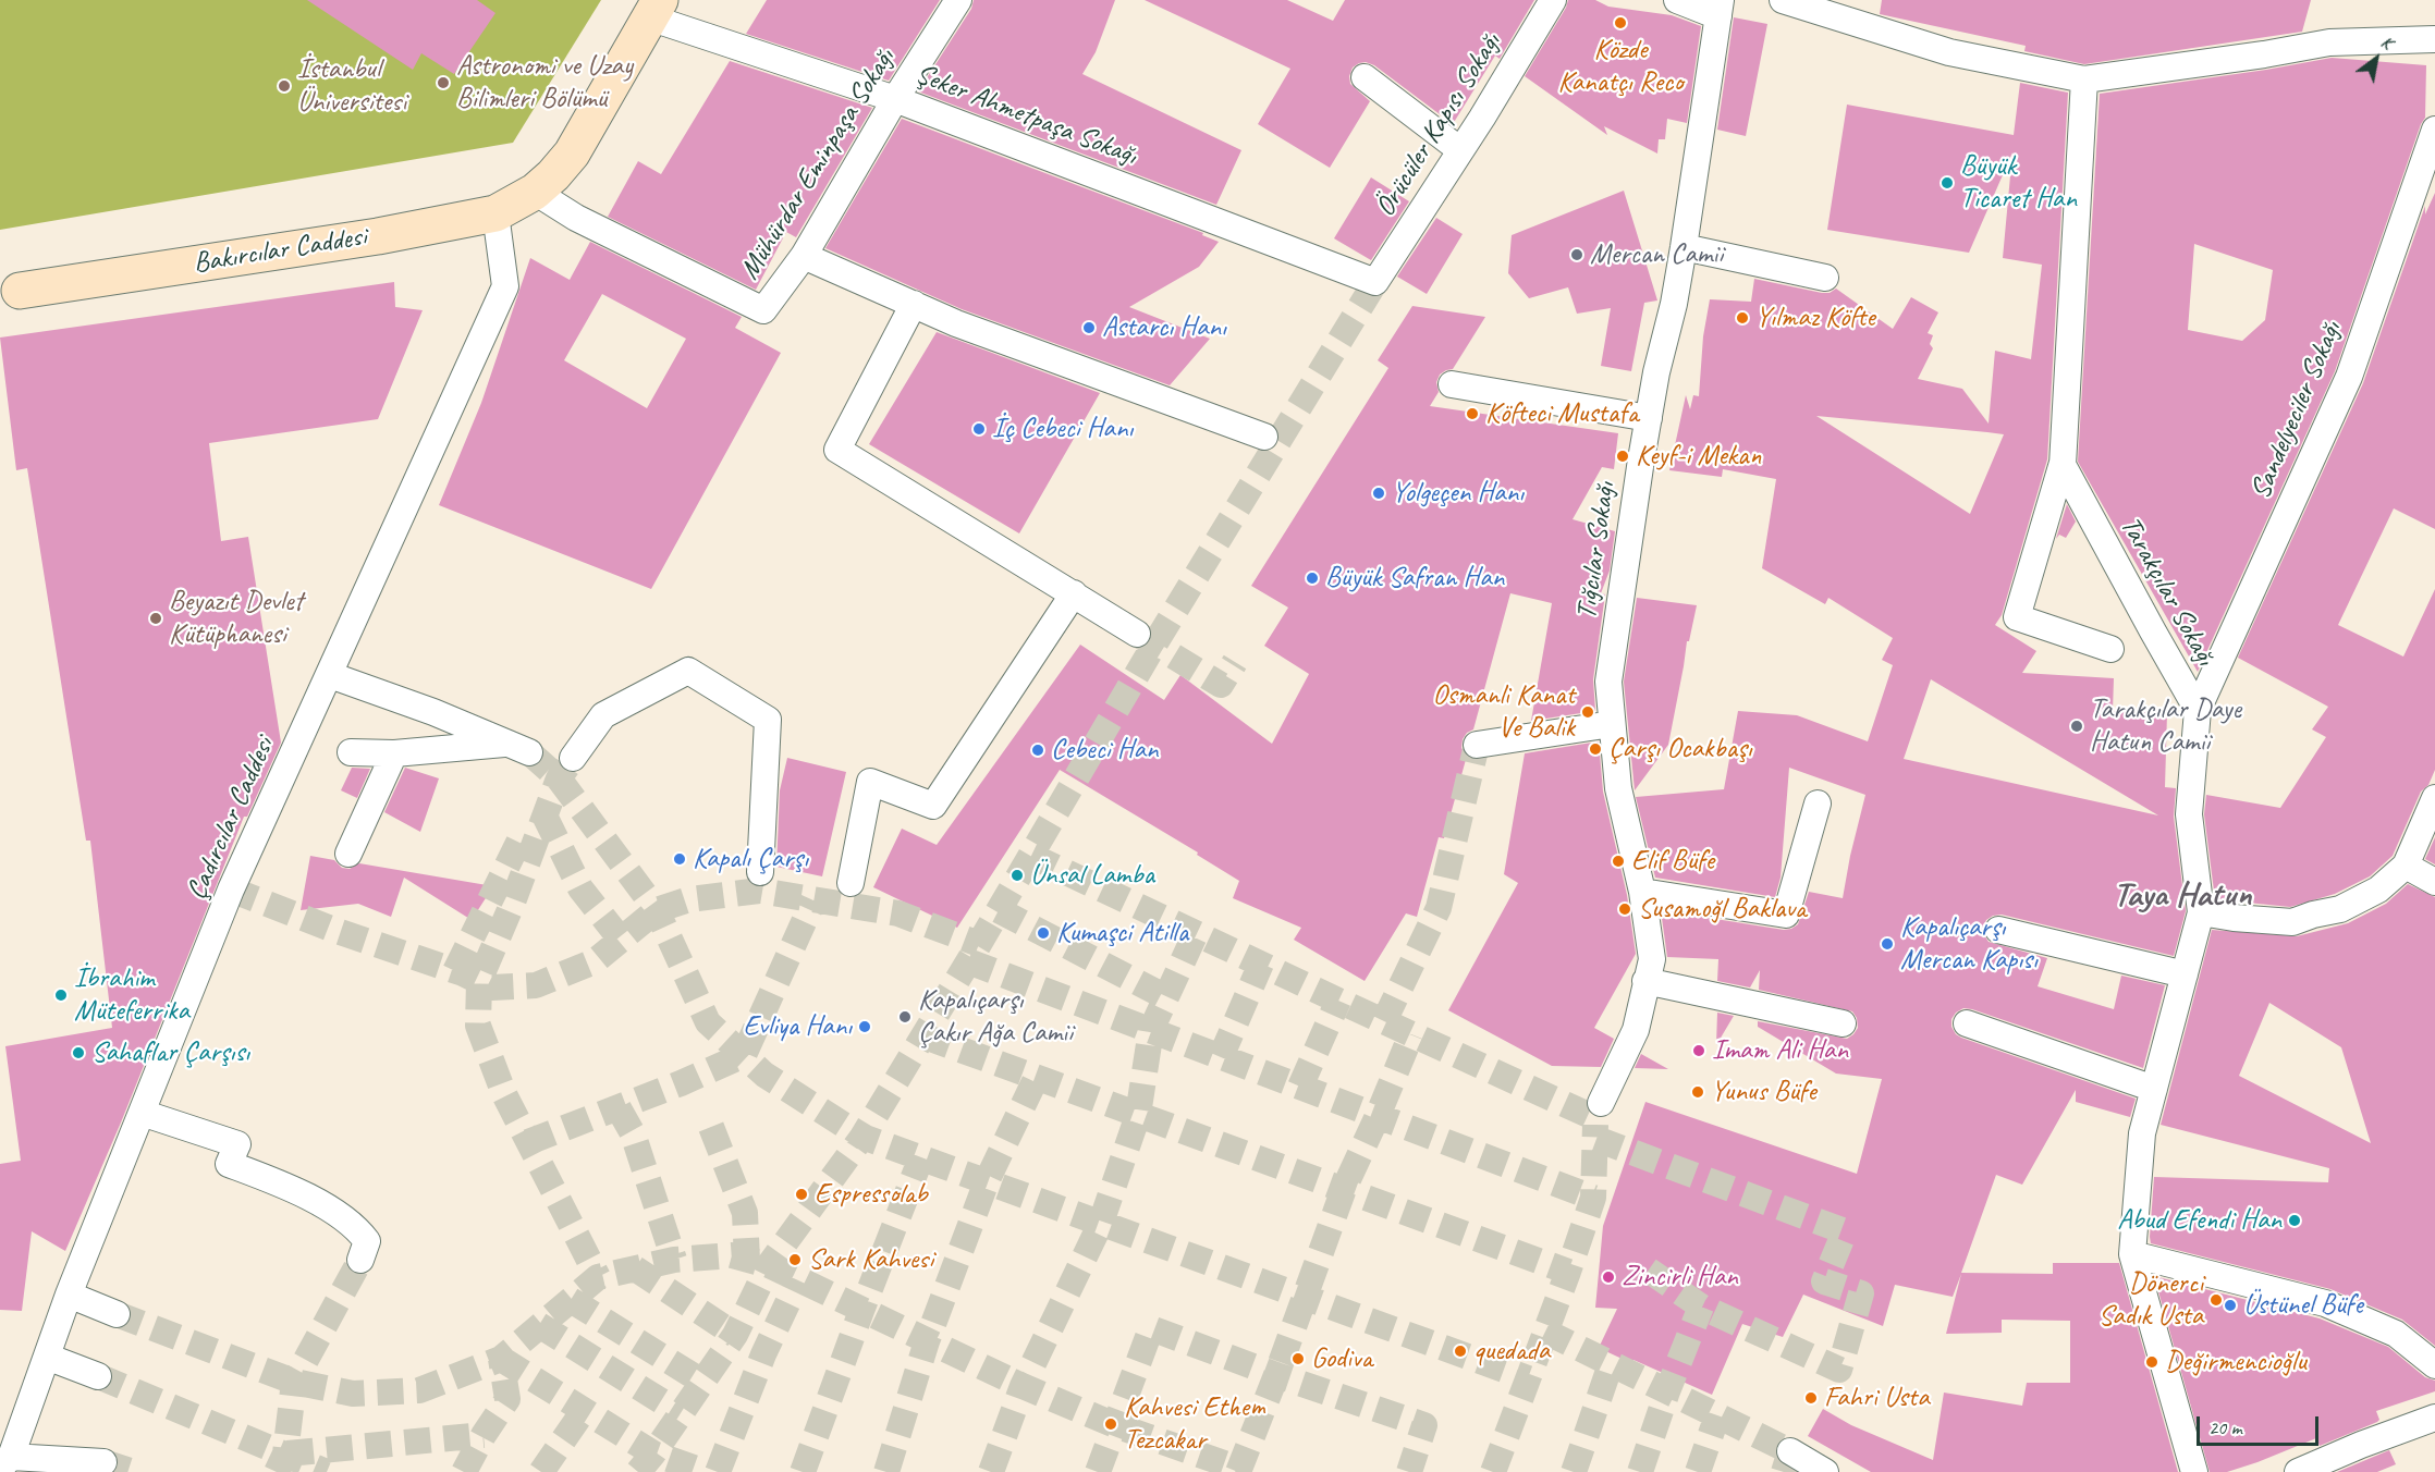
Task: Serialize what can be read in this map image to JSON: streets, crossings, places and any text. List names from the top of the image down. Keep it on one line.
{"streets":{"main road":["Bakırcılar Caddesi"],"street":["Şeker Ahmetpaşa Sokağı","Örücüler Kapısı Sokağı","Mühürdar Eminpaşa Sokağı","Sandelyeciler Sokağı","Tığcılar Sokağı","Tarakçılar Sokağı","Çadırcılar Caddesi"]},"crossings":[["Şeker Ahmetpaşa Sokağı","Örücüler Kapısı Sokağı"],["Şeker Ahmetpaşa Sokağı","Mühürdar Eminpaşa Sokağı"],["Şeker Ahmetpaşa Sokağı","Bakırcılar Caddesi"],["Mühürdar Eminpaşa Sokağı","Bakırcılar Caddesi"],["Bakırcılar Caddesi","Çadırcılar Caddesi"],["Sandelyeciler Sokağı","Tarakçılar Sokağı"]],"districts":["Taya Hatun"],"places":["Közde Kanatçı Reco","Astronomi ve Uzay Bilimleri Bölümü","İstanbul Üniversitesi","Büyük Ticaret Han","Mercan Camii","Yılmaz Köfte","Astarcı Hanı","Köfteci Mustafa","İç Cebeci Hanı","Keyf-i Mekan","Yolgeçen Hanı","Büyük Safran Han","Beyazıt Devlet Kütüphanesi","Osmanli Kanat Ve Balik","Tarakçılar Daye Hatun Camii","Çarşı Ocakbaşı","Cebeci Han","Kapalı Çarşı","Elif Büfe","Ünsal Lamba","Susamoğl Baklava","Kumaşci Atilla","Kapalıçarşı Mercan Kapısı","İbrahim Müteferrika","Kapalıçarşı Çakır Ağa Camii","Evliya Hanı","Imam Ali Han","Sahaflar Çarşısı","Yunus Büfe","Espressolab","Abud Efendi Han","Sark Kahvesi","Zincirli Han","Dönerci Sadık Usta","Üstünel Büfe","quedada","Godiva","Değirmencioğlu","Fahri Usta","Kahvesi Ethem Tezcakar"],"scale_bar":"20 m","north":"top right"}
